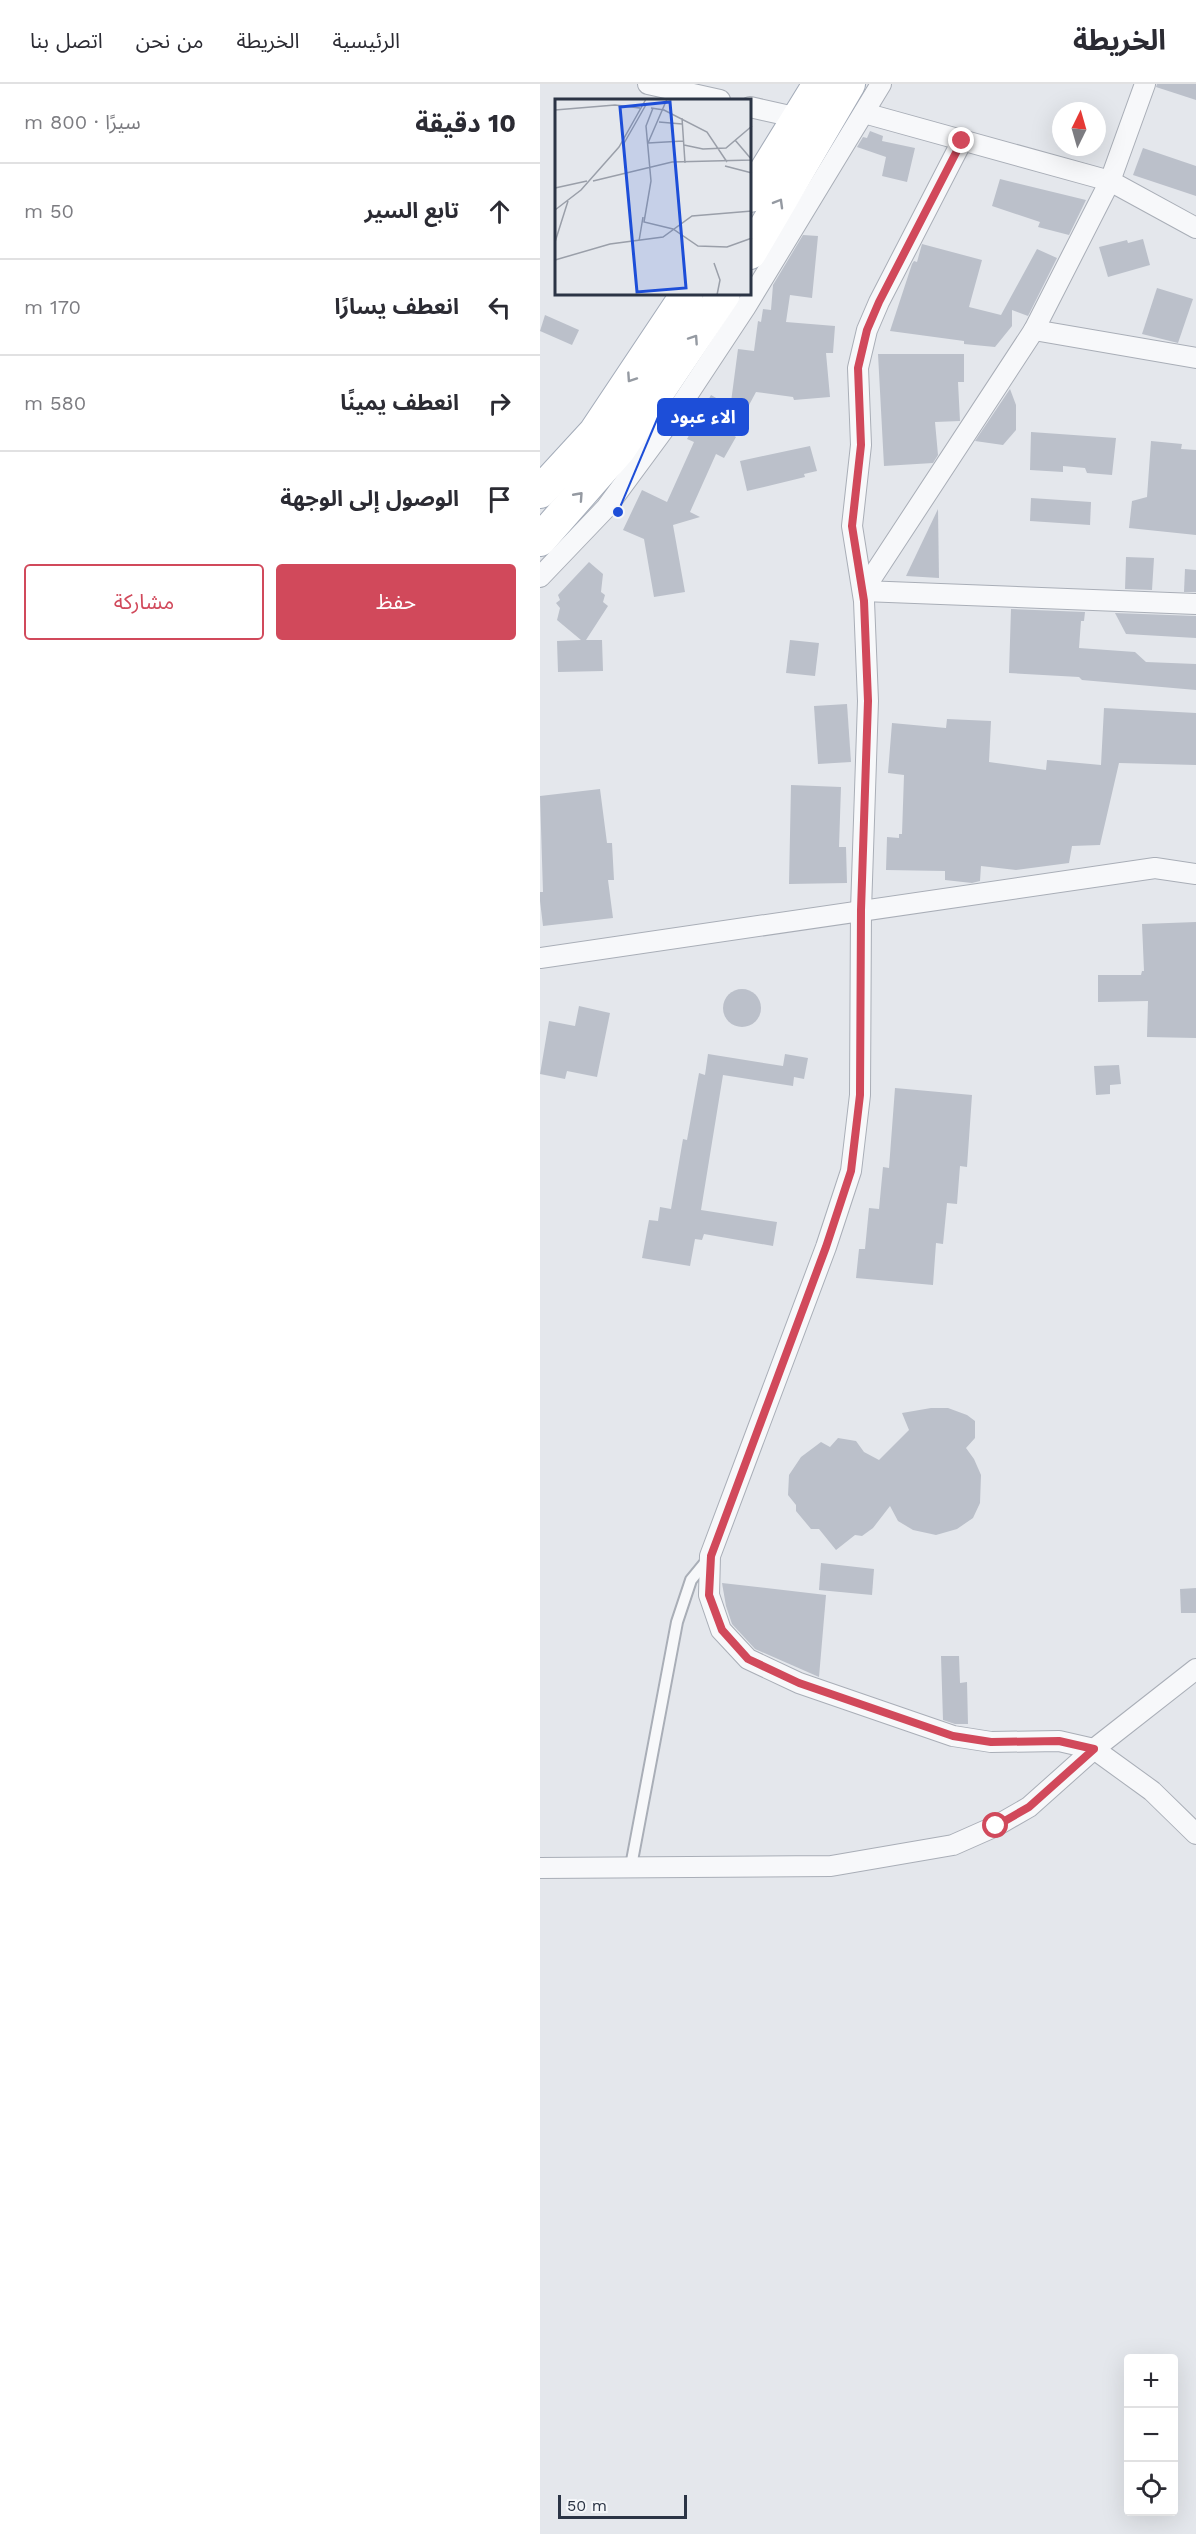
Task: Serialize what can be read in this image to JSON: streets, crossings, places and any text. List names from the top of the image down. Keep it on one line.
{"places":["الاء عبود"],"scale_bar":"50 m","north":"top","page":{"header":"الخريطة","nav":["الرئيسية","الخريطة","من نحن","اتصل بنا"],"heading":["10 دقيقة","سيرًا · 800 m"],"list":[["تابع السير","50 m"],["انعطف يسارًا","170 m"],["انعطف يمينًا","580 m"],"الوصول إلى الوجهة"],"buttons":["حفظ","مشاركة"],"map_buttons":["+","−"],"scale":"50 m"}}
